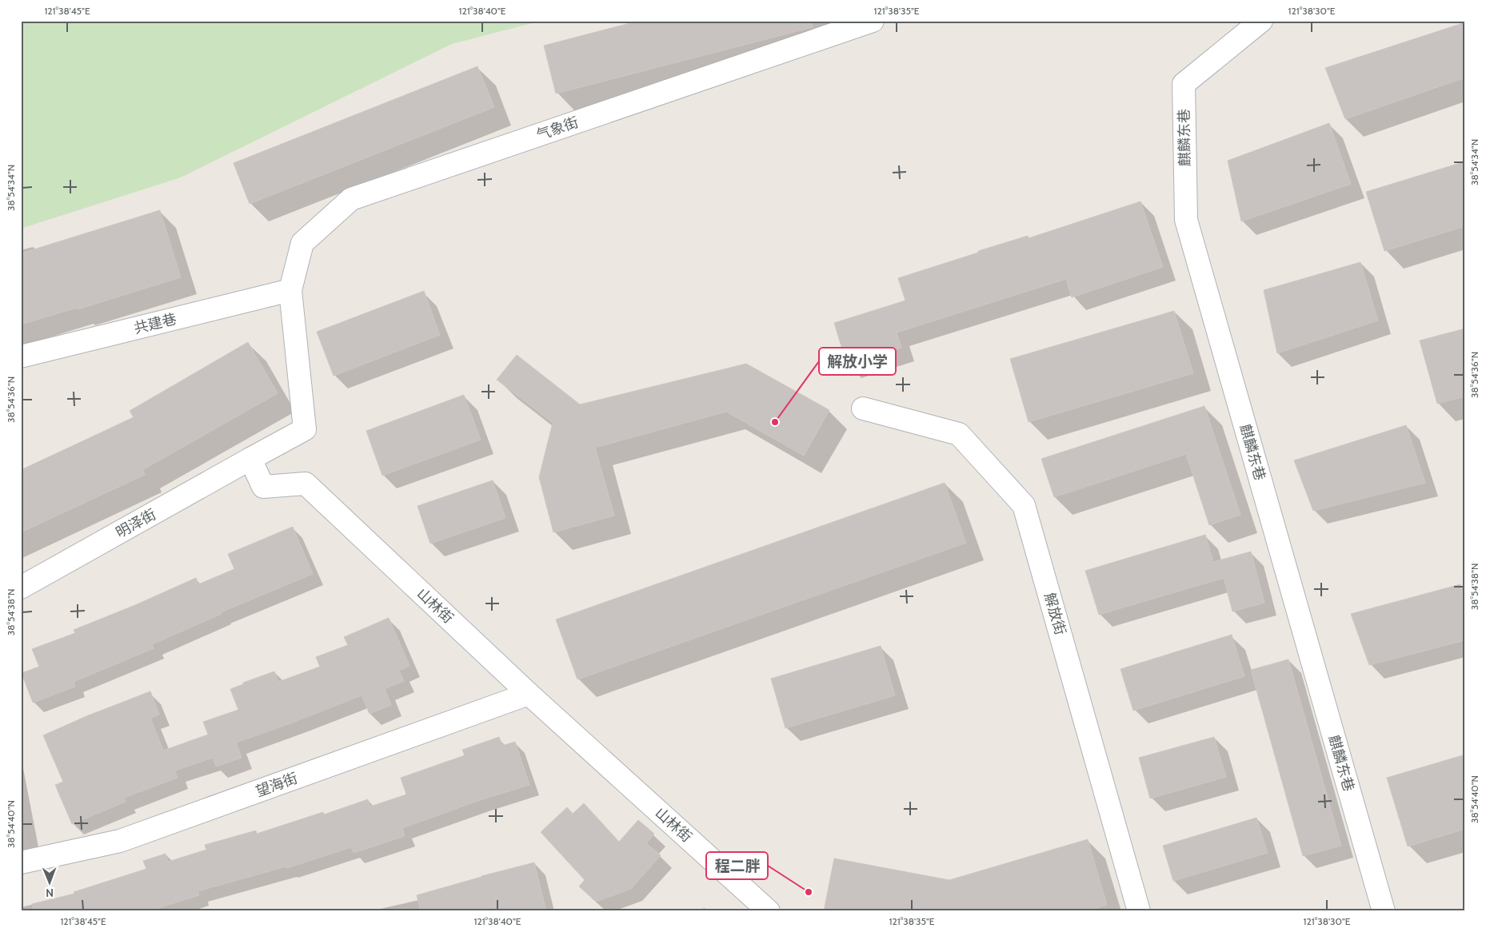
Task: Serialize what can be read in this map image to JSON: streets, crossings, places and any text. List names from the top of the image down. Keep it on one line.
{"streets":{"street":["气象街","麒麟东巷","共建巷","明泽街","山林街","解放街","望海街"]},"crossings":[["气象街","共建巷"],["明泽街","山林街"],["山林街","望海街"]],"places":["解放小学","程二胖"],"north":"bottom","coordinates":["121°38'45\"E","121°38'40\"E","121°38'35\"E","121°38'30\"E","38°54'34\"N","38°54'36\"N","38°54'38\"N","38°54'40\"N"]}
